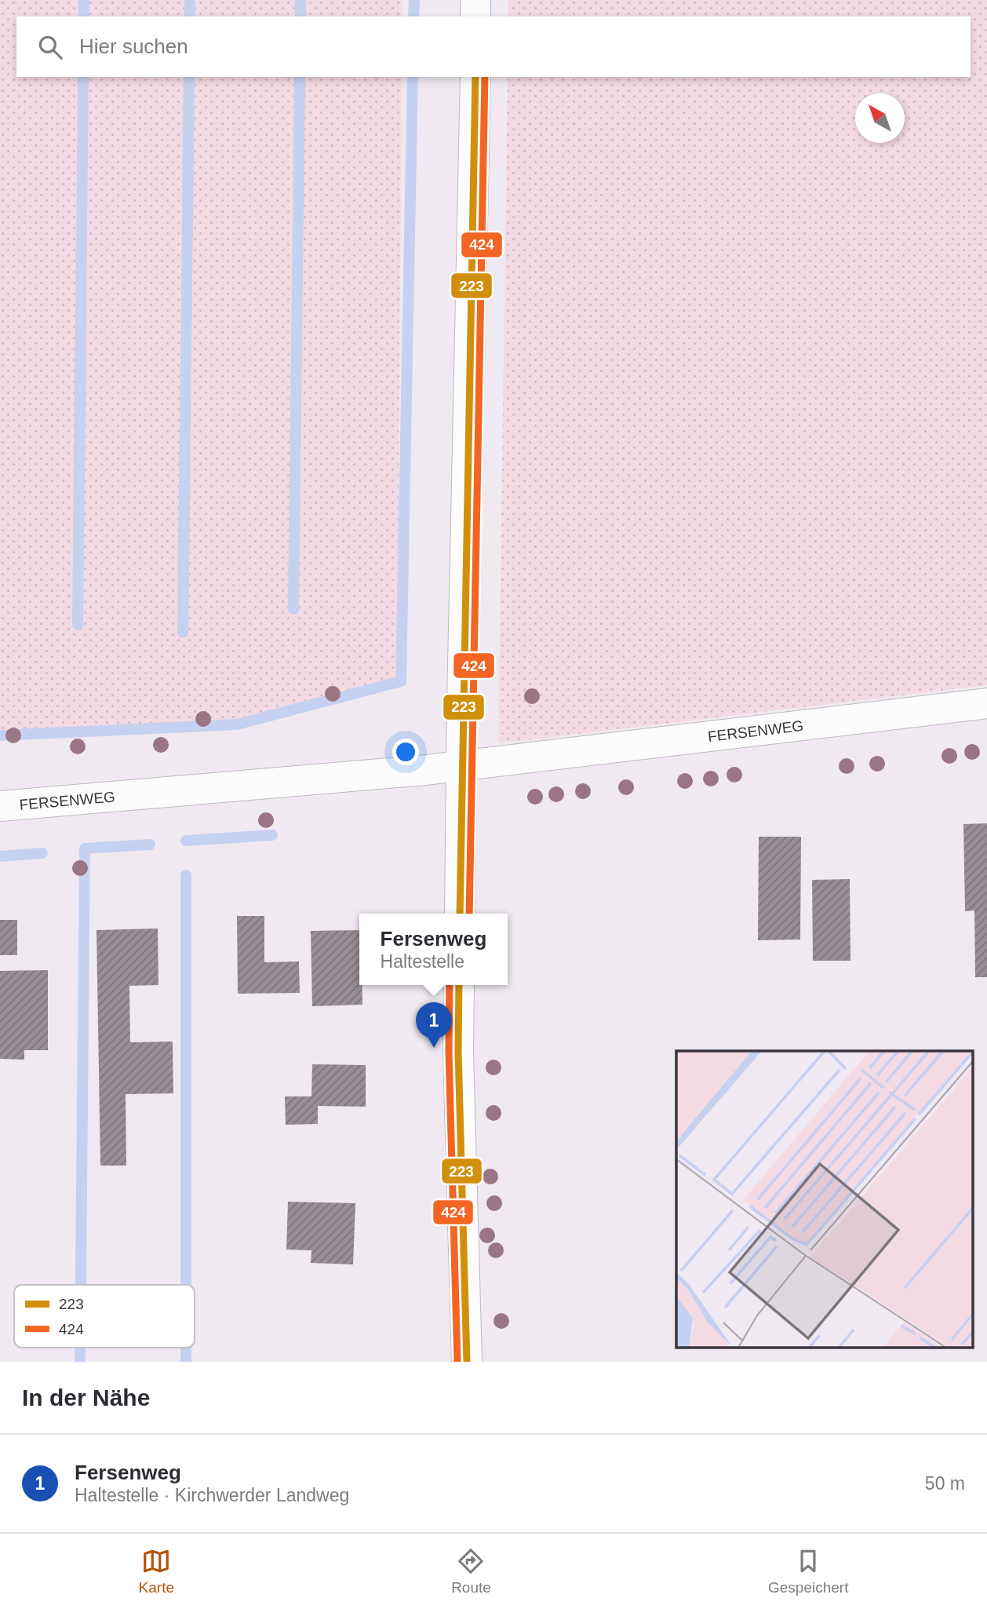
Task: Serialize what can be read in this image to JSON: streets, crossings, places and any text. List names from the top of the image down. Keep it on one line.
{"streets":{"street":["FERSENWEG"]},"lines":["transit line 223","transit line 424"],"legend":["223","424"],"north":"top left","page":{"search":"Hier suchen","popup":["Fersenweg","Haltestelle"],"pins":"1","heading":"In der Nähe","list":[{"mark":"1","name":"Fersenweg","note":"Haltestelle · Kirchwerder Landweg","value":"50 m"}],"nav":["Karte","Route","Gespeichert"]}}
